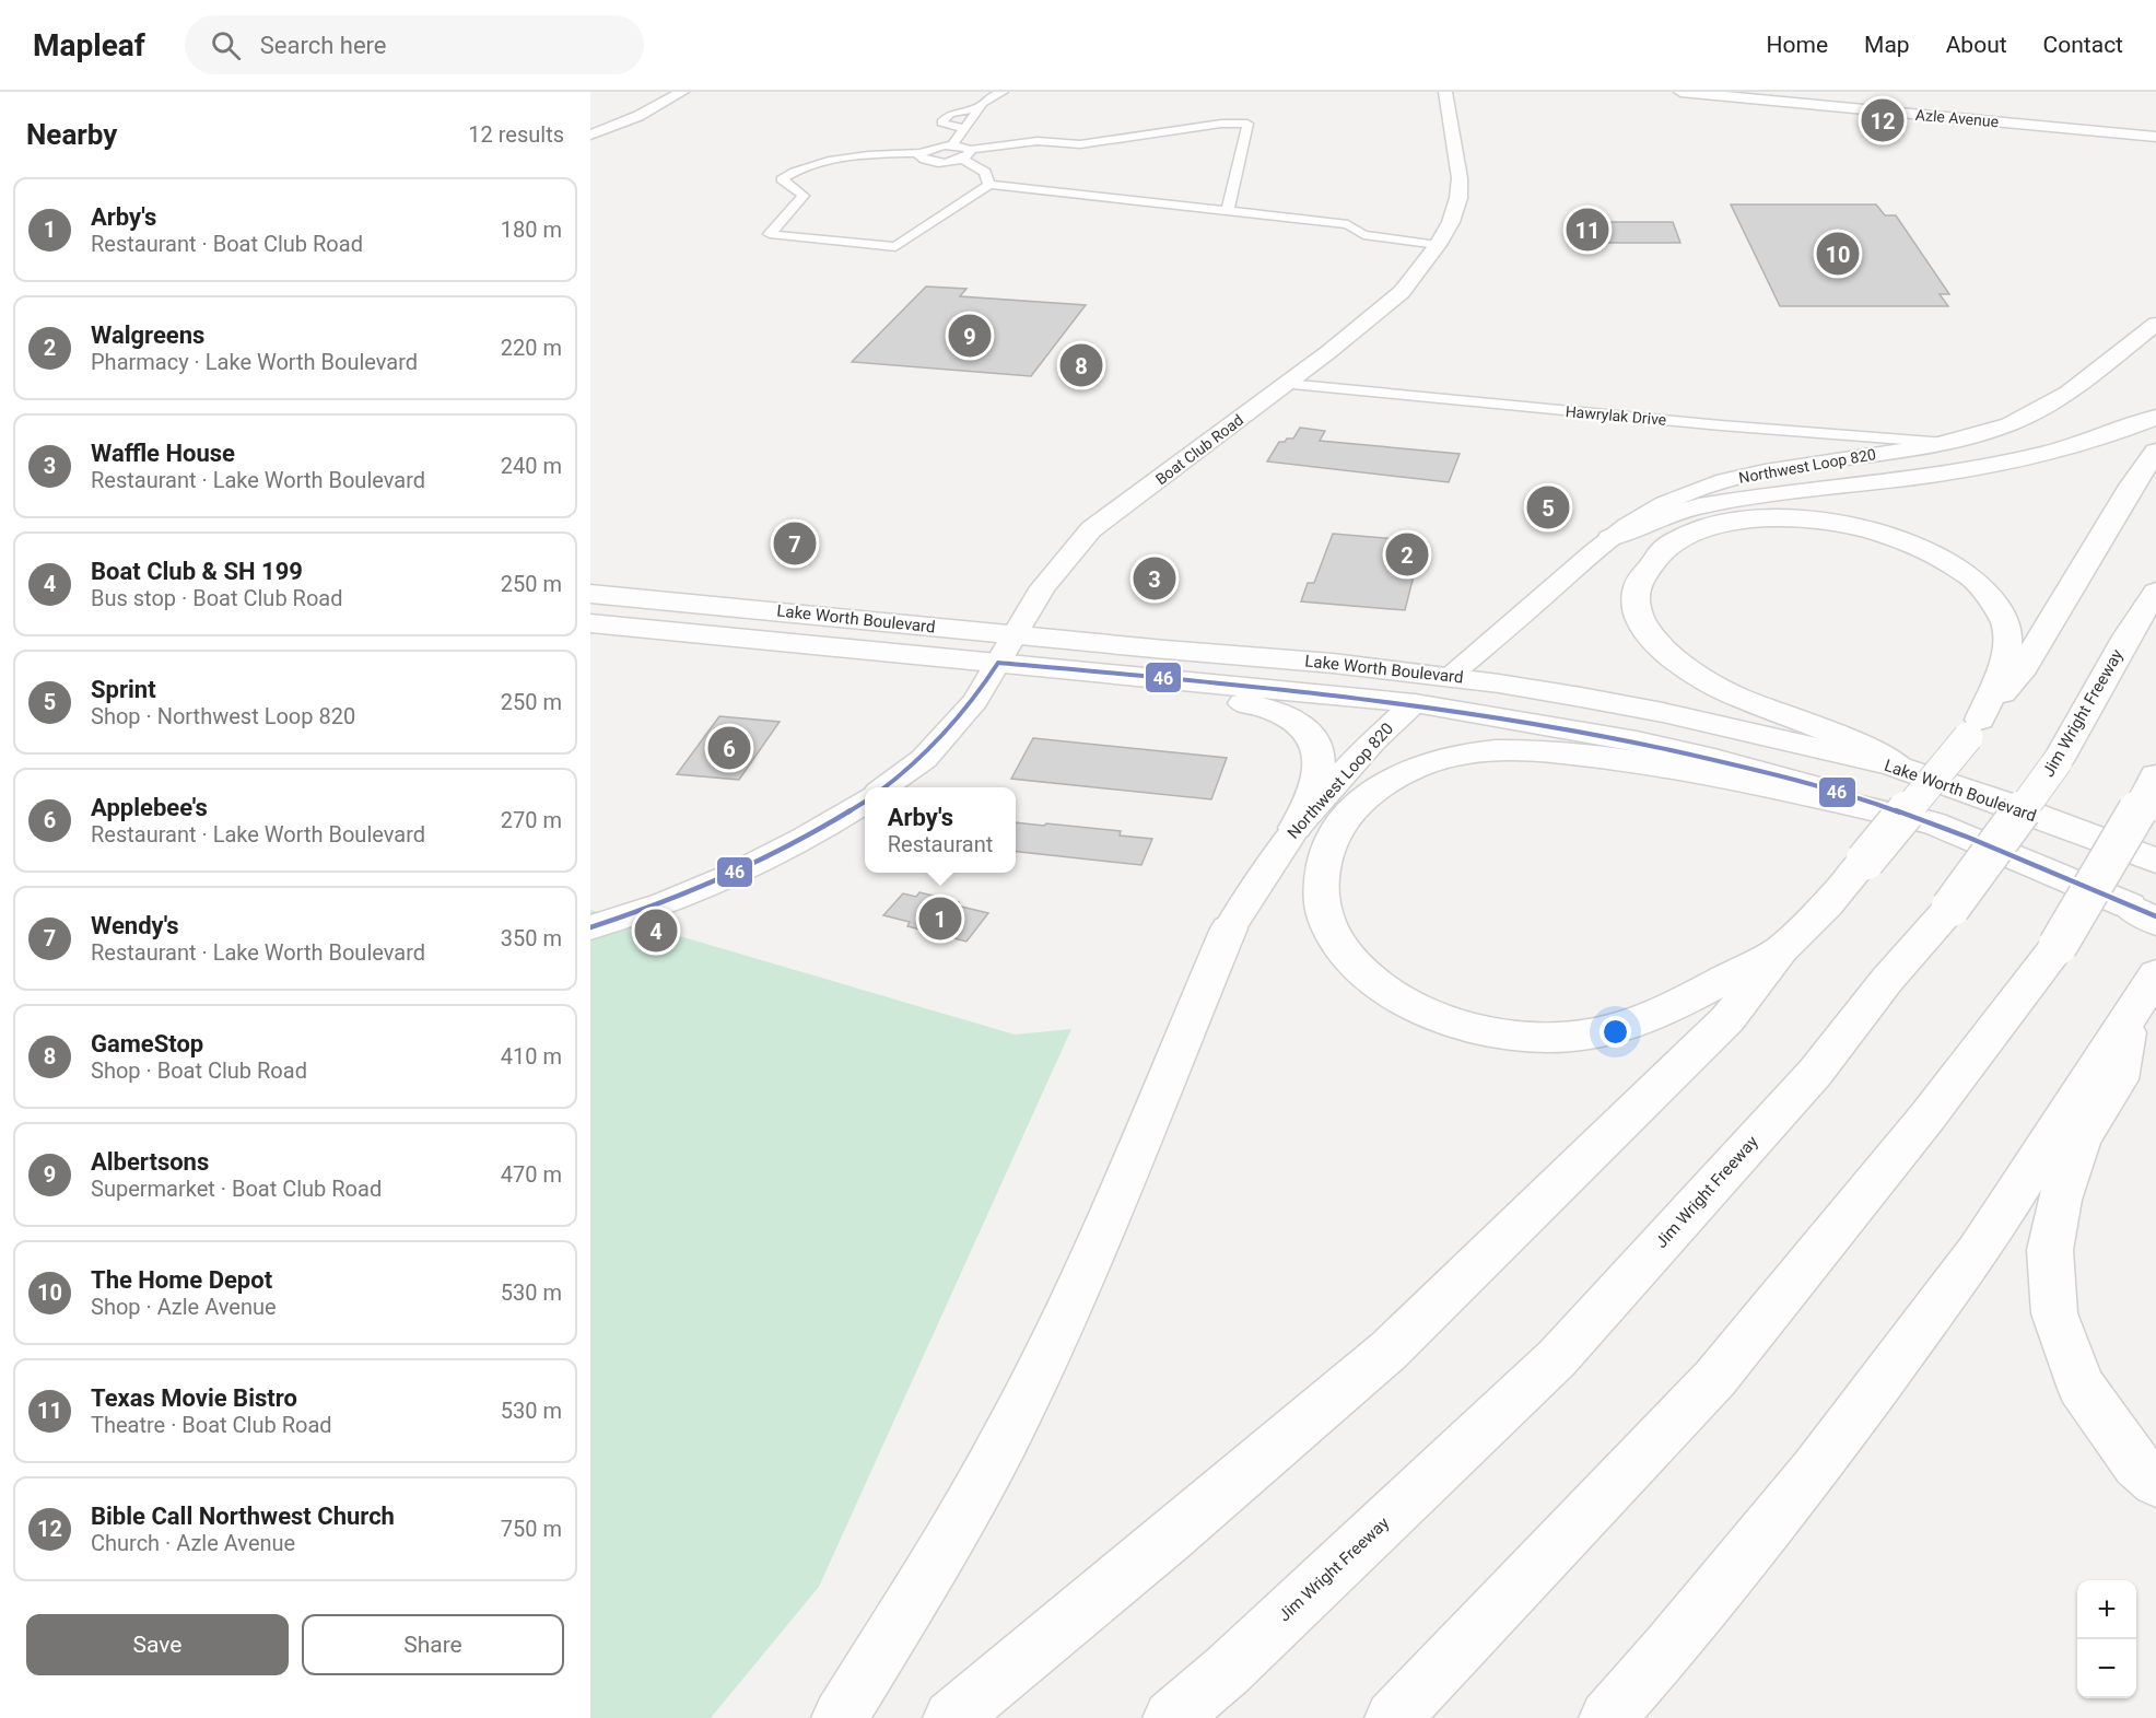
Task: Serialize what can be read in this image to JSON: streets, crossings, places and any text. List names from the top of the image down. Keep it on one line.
{"streets":{"highway":["Lake Worth Boulevard","Jim Wright Freeway"],"main road":["Azle Avenue","Boat Club Road","Northwest Loop 820"],"street":["Hawrylak Drive"]},"crossings":[["Hawrylak Drive","Boat Club Road"],["Hawrylak Drive","Northwest Loop 820"],["Boat Club Road","Lake Worth Boulevard"],["Northwest Loop 820","Lake Worth Boulevard"]],"lines":["transit line 46"],"page":{"header":"Mapleaf","search":"Search here","nav":["Home","Map","About","Contact"],"heading":["Nearby","12 results"],"pins":["12","11","10","9","8","5","7","2","3","6","1","4"],"list":[{"mark":"1","name":"Arby's","note":"Restaurant · Boat Club Road","value":"180 m"},{"mark":"2","name":"Walgreens","note":"Pharmacy · Lake Worth Boulevard","value":"220 m"},{"mark":"3","name":"Waffle House","note":"Restaurant · Lake Worth Boulevard","value":"240 m"},{"mark":"4","name":"Boat Club & SH 199","note":"Bus stop · Boat Club Road","value":"250 m"},{"mark":"5","name":"Sprint","note":"Shop · Northwest Loop 820","value":"250 m"},{"mark":"6","name":"Applebee's","note":"Restaurant · Lake Worth Boulevard","value":"270 m"},{"mark":"7","name":"Wendy's","note":"Restaurant · Lake Worth Boulevard","value":"350 m"},{"mark":"8","name":"GameStop","note":"Shop · Boat Club Road","value":"410 m"},{"mark":"9","name":"Albertsons","note":"Supermarket · Boat Club Road","value":"470 m"},{"mark":"10","name":"The Home Depot","note":"Shop · Azle Avenue","value":"530 m"},{"mark":"11","name":"Texas Movie Bistro","note":"Theatre · Boat Club Road","value":"530 m"},{"mark":"12","name":"Bible Call Northwest Church","note":"Church · Azle Avenue","value":"750 m"}],"popup":["Arby's","Restaurant"],"map_buttons":["+","−"],"buttons":["Save","Share"]}}
